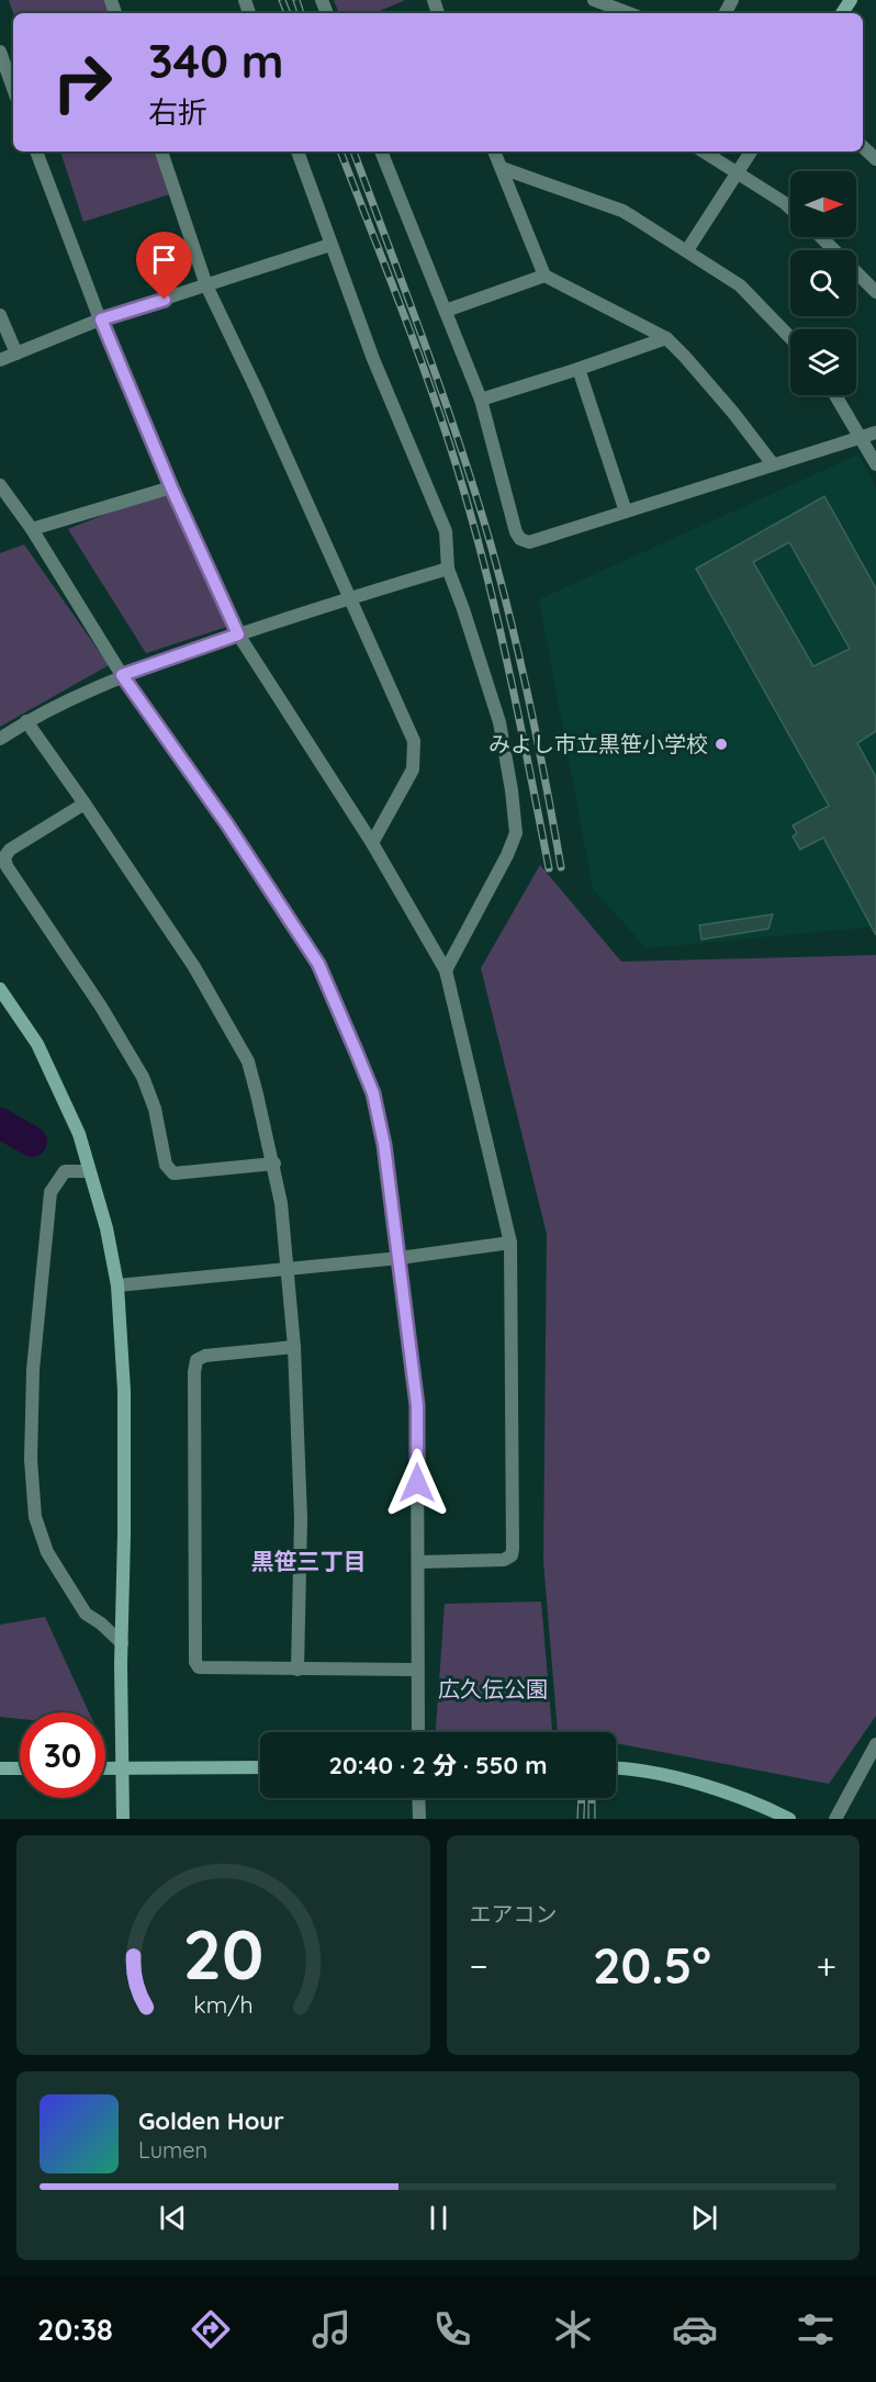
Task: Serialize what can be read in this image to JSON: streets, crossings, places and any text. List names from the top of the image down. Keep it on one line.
{"districts":["黒笹三丁目"],"parks":["広久伝公園"],"places":["みよし市立黒笹小学校"],"north":"right","page":{"turn":["340 m","右折"],"limit":"30","trip":"20:40 · 2 分 · 550 m","tile":"エアコン","heat":["−","20.5°","+"],"song":["Golden Hour","Lumen"],"tabs":"20:38","gauge":["20","km/h"]}}
